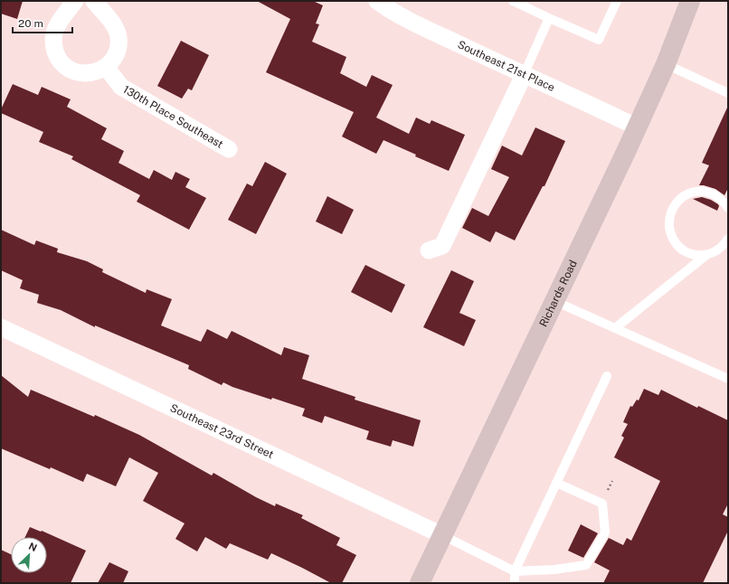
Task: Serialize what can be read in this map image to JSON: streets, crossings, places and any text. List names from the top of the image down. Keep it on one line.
{"streets":{"main road":["Richards Road"],"street":["Southeast 21st Place","130th Place Southeast","Southeast 23rd Street"]},"crossings":[["Southeast 21st Place","Richards Road"],["Richards Road","Southeast 23rd Street"]],"scale_bar":"20 m","north":"top right"}
